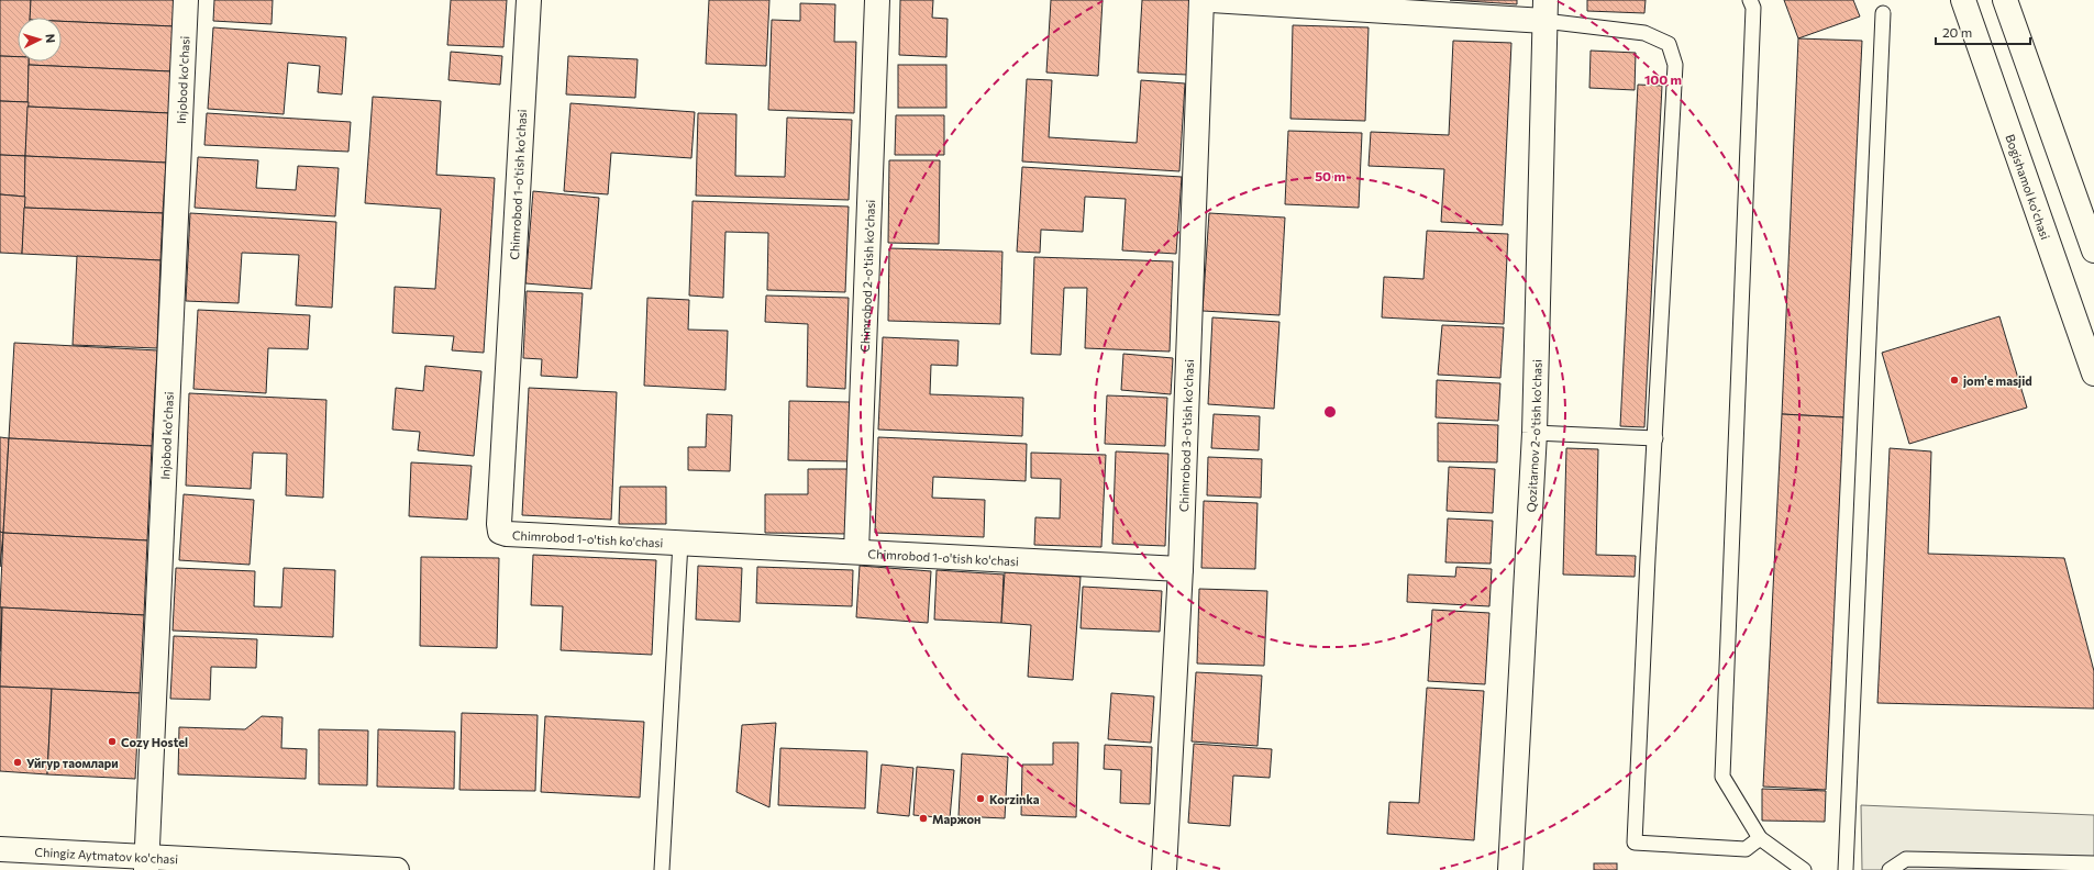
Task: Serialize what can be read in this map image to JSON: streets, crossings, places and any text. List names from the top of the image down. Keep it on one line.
{"streets":{"street":["Injobod ko'chasi","Chimrobod 1-o'tish ko'chasi","Bogishamol ko'chasi","Chimrobod 2-o'tish ko'chasi","Chimrobod 3-o'tish ko'chasi","Qozitarnov 2-o'tish ko'chasi","Chingiz Aytmatov ko'chasi"]},"crossings":[["Injobod ko'chasi","Chingiz Aytmatov ko'chasi"],["Chimrobod 1-o'tish ko'chasi","Chimrobod 2-o'tish ko'chasi"],["Chimrobod 1-o'tish ko'chasi","Chimrobod 3-o'tish ko'chasi"]],"places":["jom'e masjid","Cozy Hostel","Уйгур таомлари","Korzinka","Маржон"],"scale_bar":"20 m","north":"right","rings":["100 m","50 m"]}
